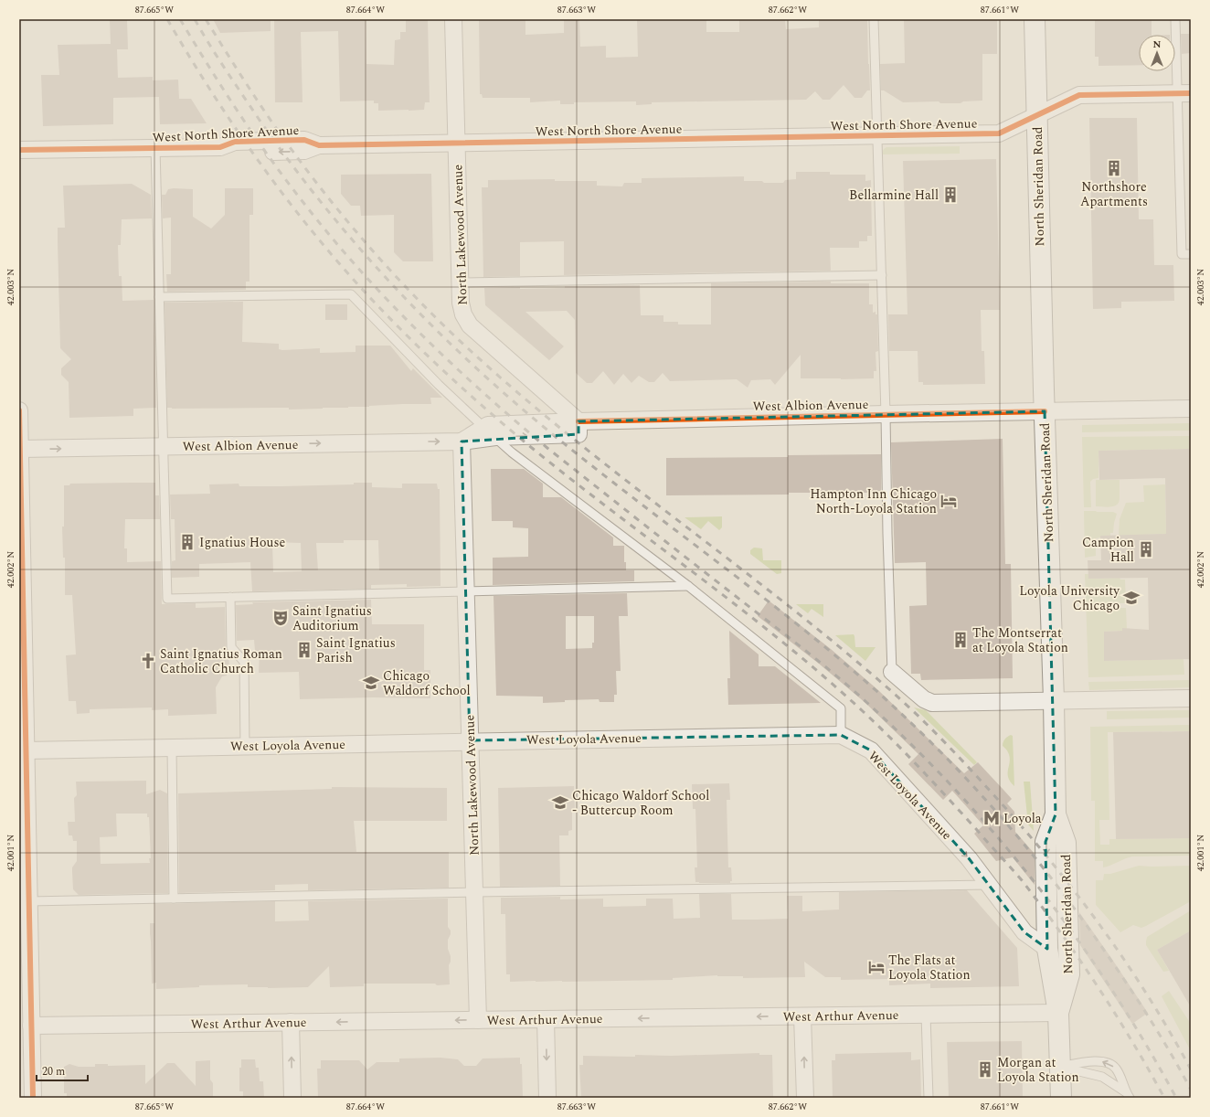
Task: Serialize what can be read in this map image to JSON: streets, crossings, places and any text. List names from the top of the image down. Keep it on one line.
{"streets":{"main road":["North Sheridan Road"],"street":["West North Shore Avenue","North Lakewood Avenue","West Albion Avenue","West Loyola Avenue","West Arthur Avenue"]},"crossings":[["West North Shore Avenue","North Sheridan Road"],["West North Shore Avenue","North Lakewood Avenue"],["North Sheridan Road","West Albion Avenue"],["North Sheridan Road","West Loyola Avenue"],["North Sheridan Road","West Arthur Avenue"],["North Lakewood Avenue","West Albion Avenue"],["North Lakewood Avenue","West Loyola Avenue"],["North Lakewood Avenue","West Arthur Avenue"]],"one_way":["West Albion Avenue","West Arthur Avenue"],"places":{"building":["Northshore Apartments","Bellarmine Hall","Ignatius House","Campion Hall","The Montserrat at Loyola Station","Saint Ignatius Parish","Morgan at Loyola Station"],"hotel":["Hampton Inn Chicago North-Loyola Station","The Flats at Loyola Station"],"school or university":["Loyola University Chicago","Chicago Waldorf School","Chicago Waldorf School - Buttercup Room"],"theatre":["Saint Ignatius Auditorium"],"church":["Saint Ignatius Roman Catholic Church"],"metro station":["Loyola"]},"scale_bar":"20 m","north":"top","coordinates":["87.665°W","87.664°W","87.663°W","87.662°W","87.661°W","42.003°N","42.002°N","42.001°N"]}
